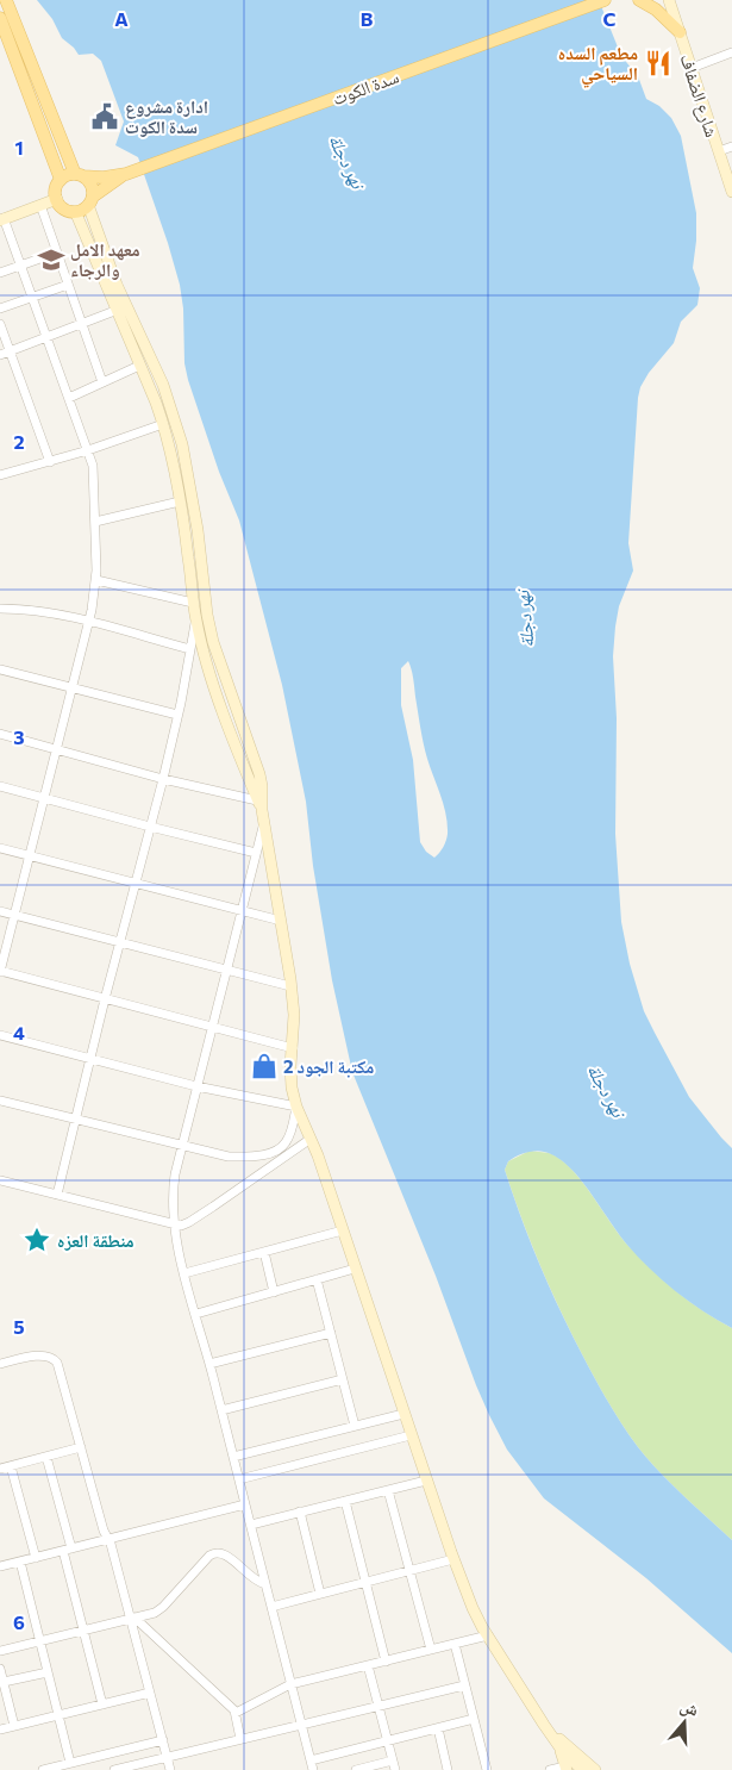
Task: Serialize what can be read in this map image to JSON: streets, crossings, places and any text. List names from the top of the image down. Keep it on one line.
{"streets":{"main road":["سدة الكوت","شارع الضفاف"]},"water":["نهر دجلة"],"places":{"restaurant":["مطعم السده السياحي"],"public building":["ادارة مشروع سدة الكوت"],"school or university":["معهد الامل والرجاء"],"shop":["مكتبة الجود 2"],"place":["منطقة العزه"]},"north":"top","grid":{"columns":["A","B","C"],"rows":["1","2","3","4","5","6"]}}
